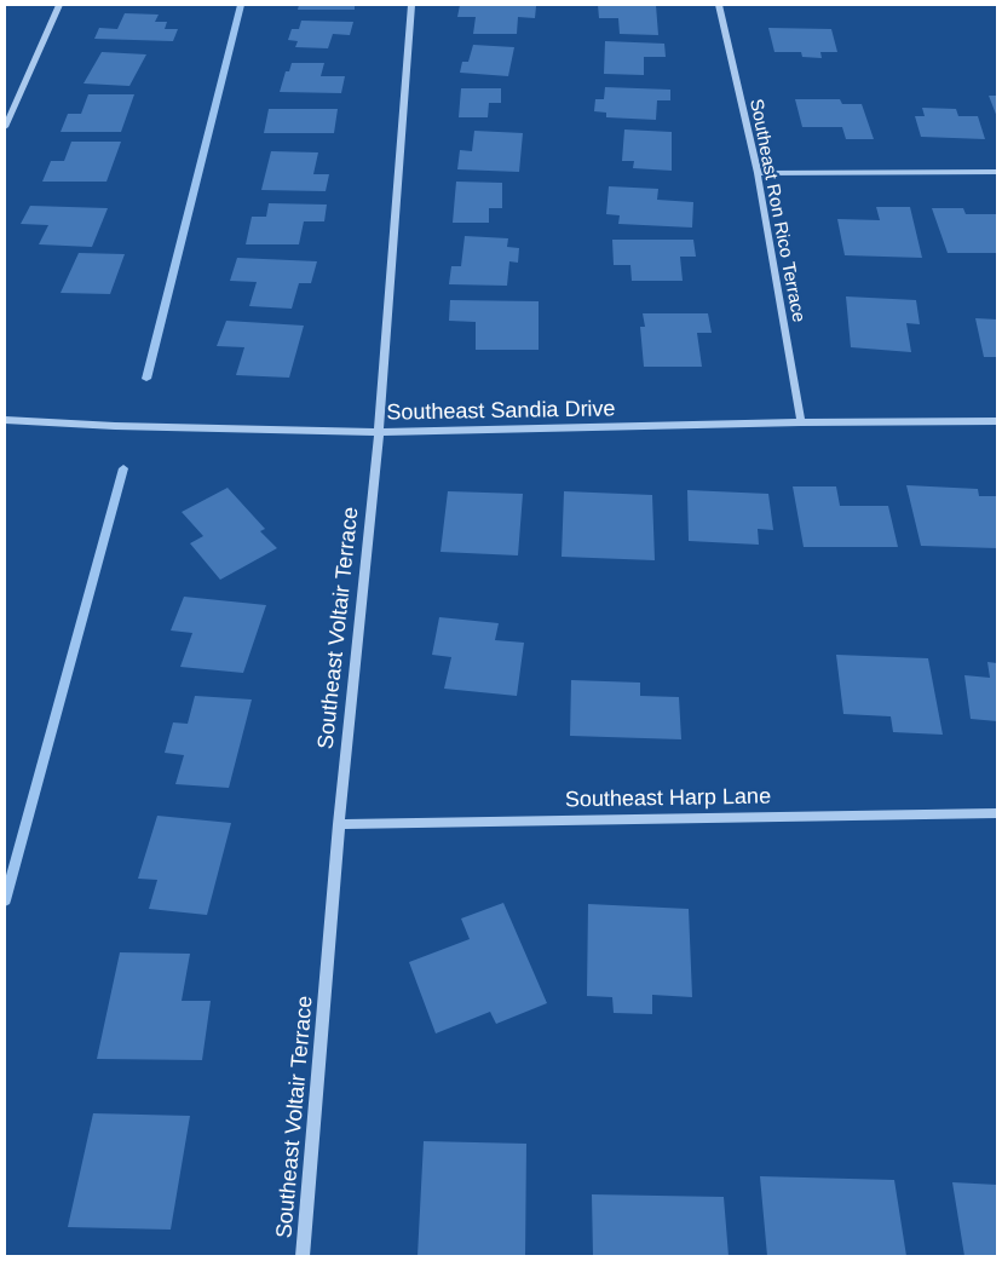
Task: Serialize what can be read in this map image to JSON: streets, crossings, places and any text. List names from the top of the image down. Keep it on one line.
{"streets":{"street":["Southeast Ron Rico Terrace","Southeast Sandia Drive","Southeast Voltair Terrace","Southeast Harp Lane"]},"crossings":[["Southeast Ron Rico Terrace","Southeast Sandia Drive"],["Southeast Sandia Drive","Southeast Voltair Terrace"],["Southeast Voltair Terrace","Southeast Harp Lane"]]}
